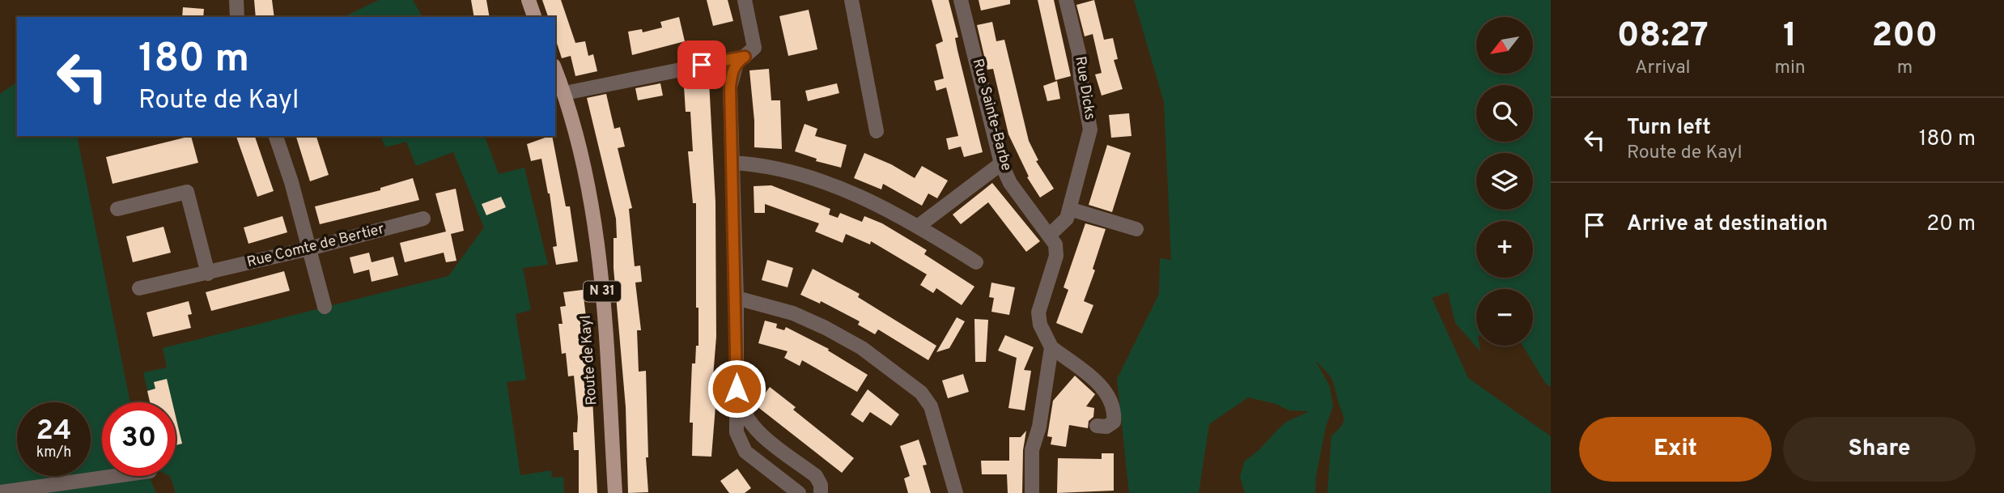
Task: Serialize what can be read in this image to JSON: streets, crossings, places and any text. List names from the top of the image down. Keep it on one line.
{"streets":{"main road":["N 31","Route de Kayl"],"street":["Rue Dicks","Rue Sainte-Barbe","Rue Comte de Bertier"]},"crossings":[["Rue Dicks","Rue Sainte-Barbe"]],"north":"bottom left","page":{"eta":["08:27","Arrival","1","min","200","m"],"map_buttons":["+","−"],"turn":["180 m","Route de Kayl"],"list":[{"name":"Turn left","note":"Route de Kayl","value":"180 m"},{"name":"Arrive at destination","value":"20 m"}],"speed":"24 km/h","limit":"30","buttons":["Exit","Share"]}}
